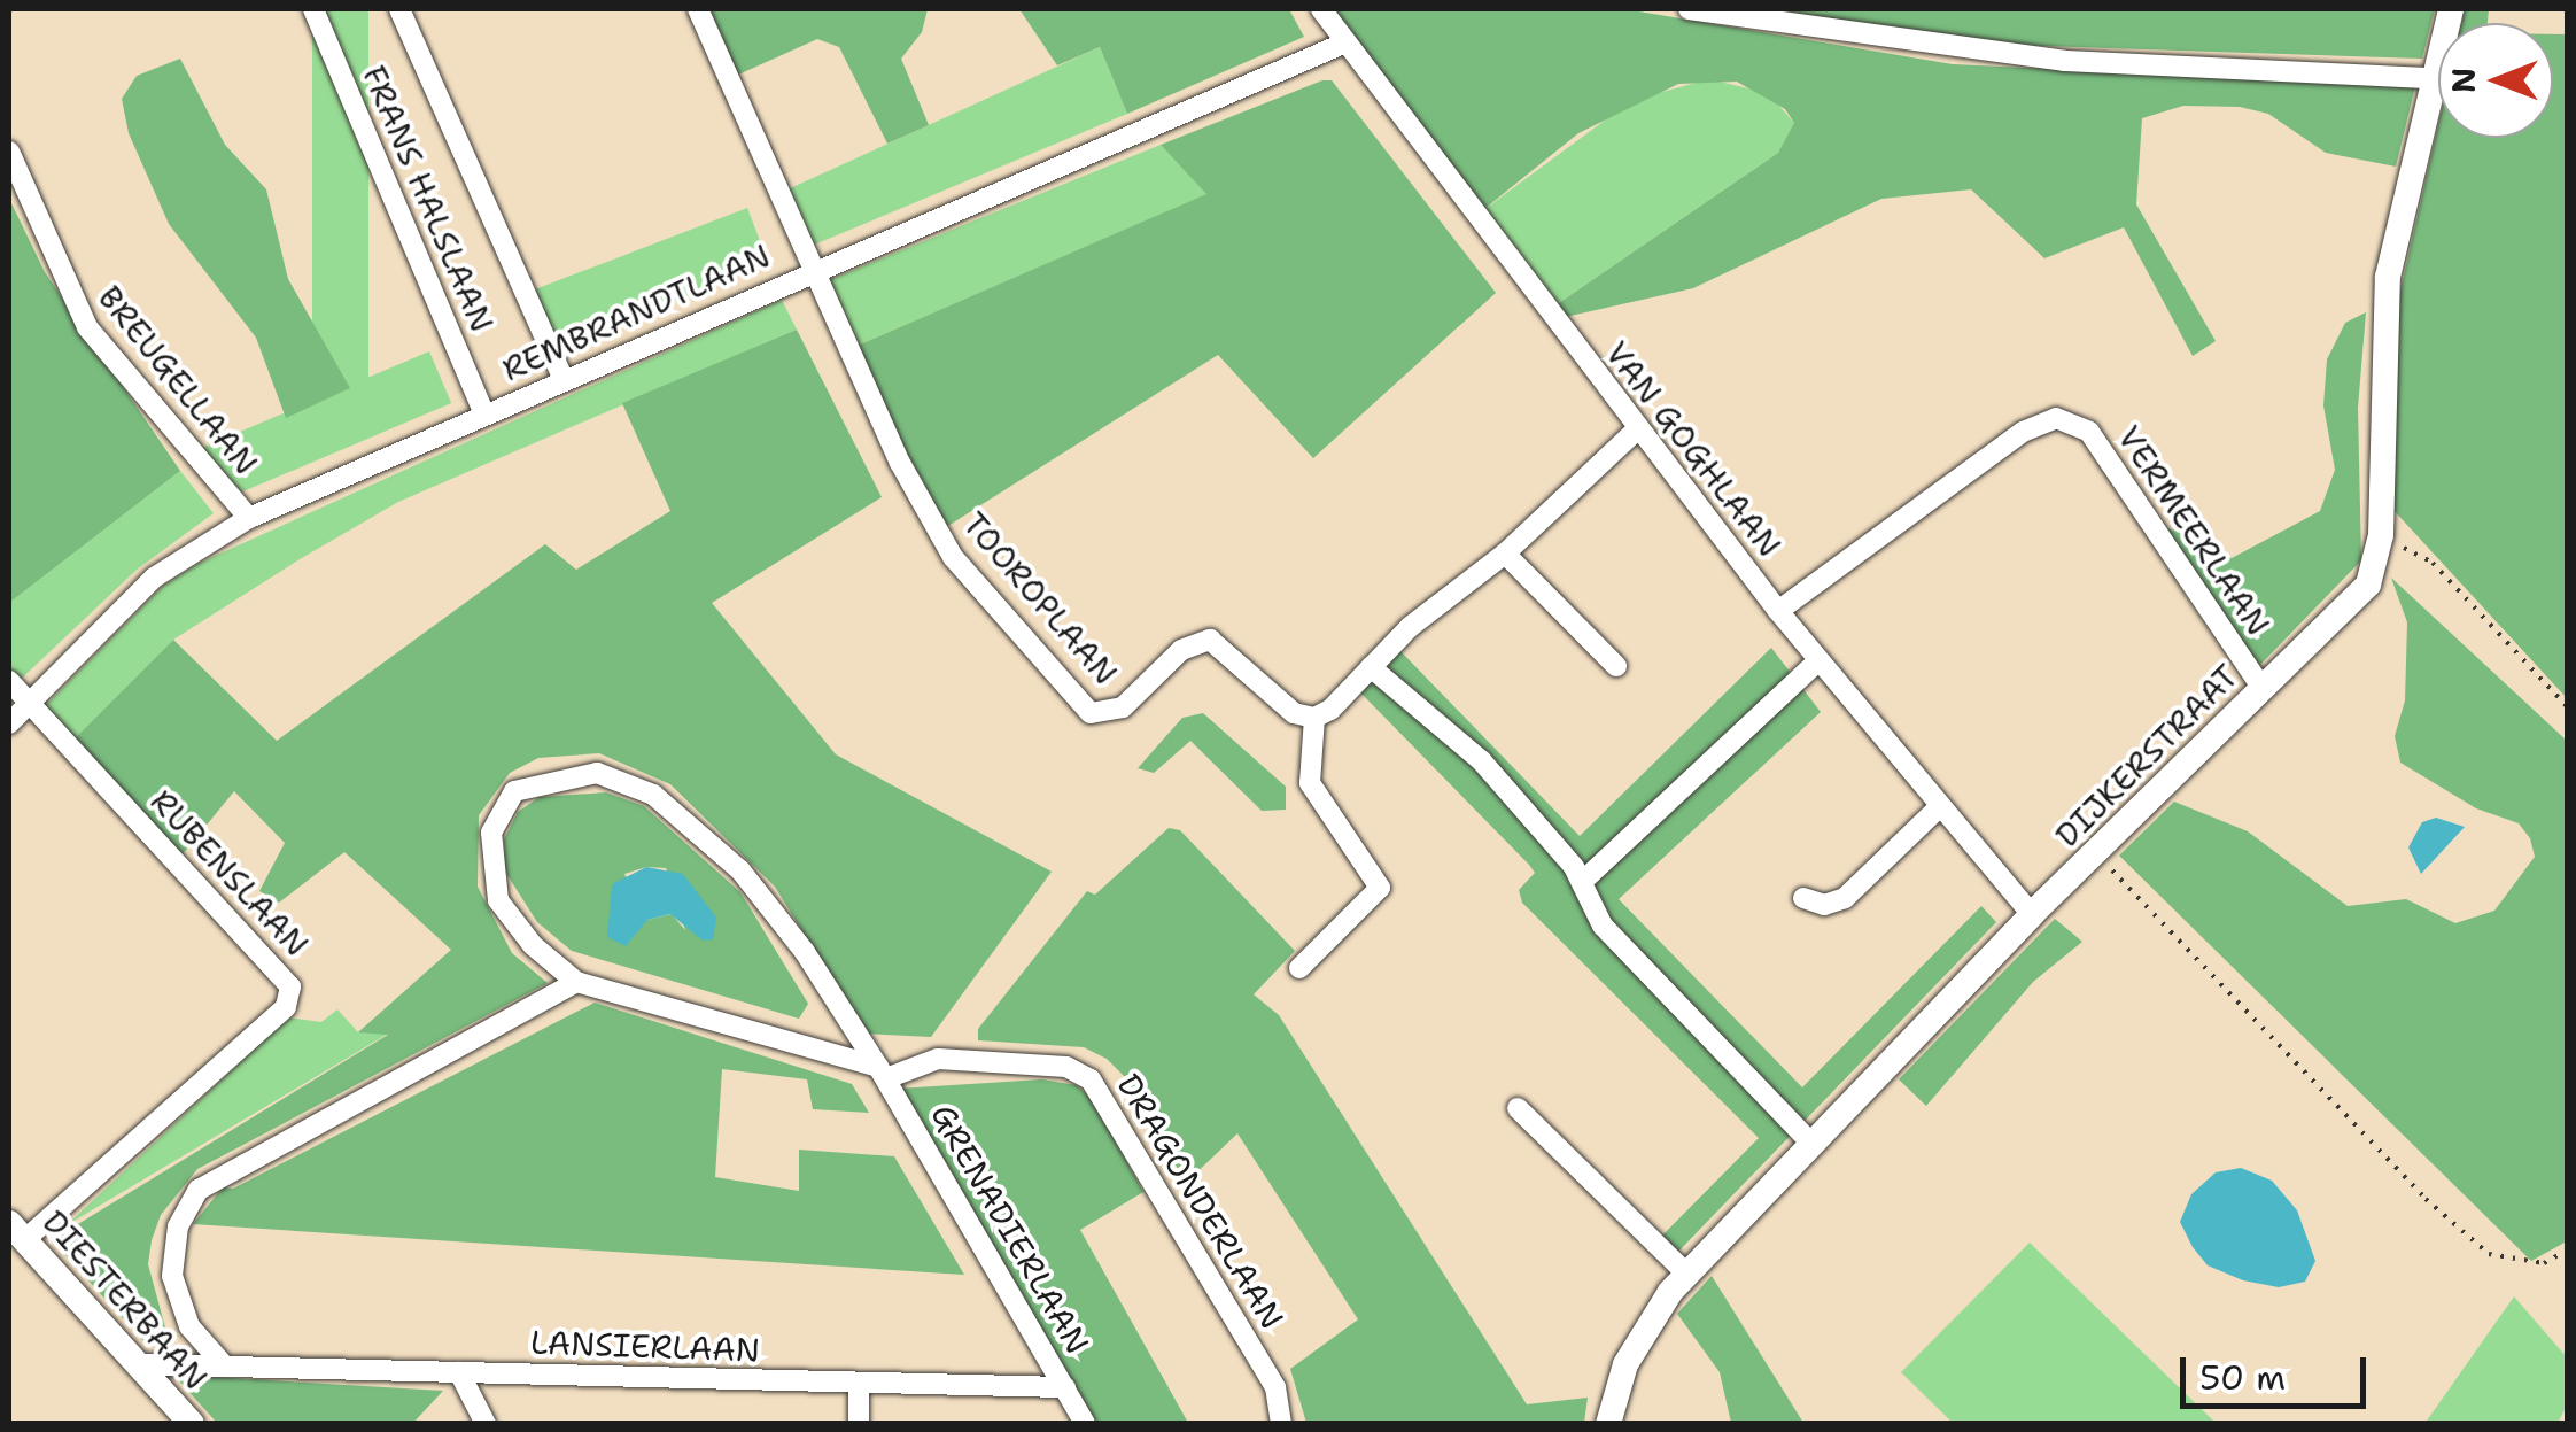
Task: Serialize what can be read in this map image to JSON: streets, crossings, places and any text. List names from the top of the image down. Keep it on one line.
{"streets":{"street":["FRANS HALSLAAN","REMBRANDTLAAN","BREUGELLAAN","VAN GOGHLAAN","VERMEERLAAN","TOOROPLAAN","DIJKERSTRAAT","RUBENSLAAN","DRAGONDERLAAN","GRENADIERLAAN","DIESTERBAAN","LANSIERLAAN"]},"crossings":[["FRANS HALSLAAN","REMBRANDTLAAN"],["REMBRANDTLAAN","BREUGELLAAN"],["REMBRANDTLAAN","VAN GOGHLAAN"],["REMBRANDTLAAN","TOOROPLAAN"],["REMBRANDTLAAN","RUBENSLAAN"],["VAN GOGHLAAN","VERMEERLAAN"],["VAN GOGHLAAN","DIJKERSTRAAT"],["VERMEERLAAN","DIJKERSTRAAT"],["RUBENSLAAN","DIESTERBAAN"],["DRAGONDERLAAN","GRENADIERLAAN"],["GRENADIERLAAN","LANSIERLAAN"],["DIESTERBAAN","LANSIERLAAN"]],"scale_bar":"50 m","north":"left"}
